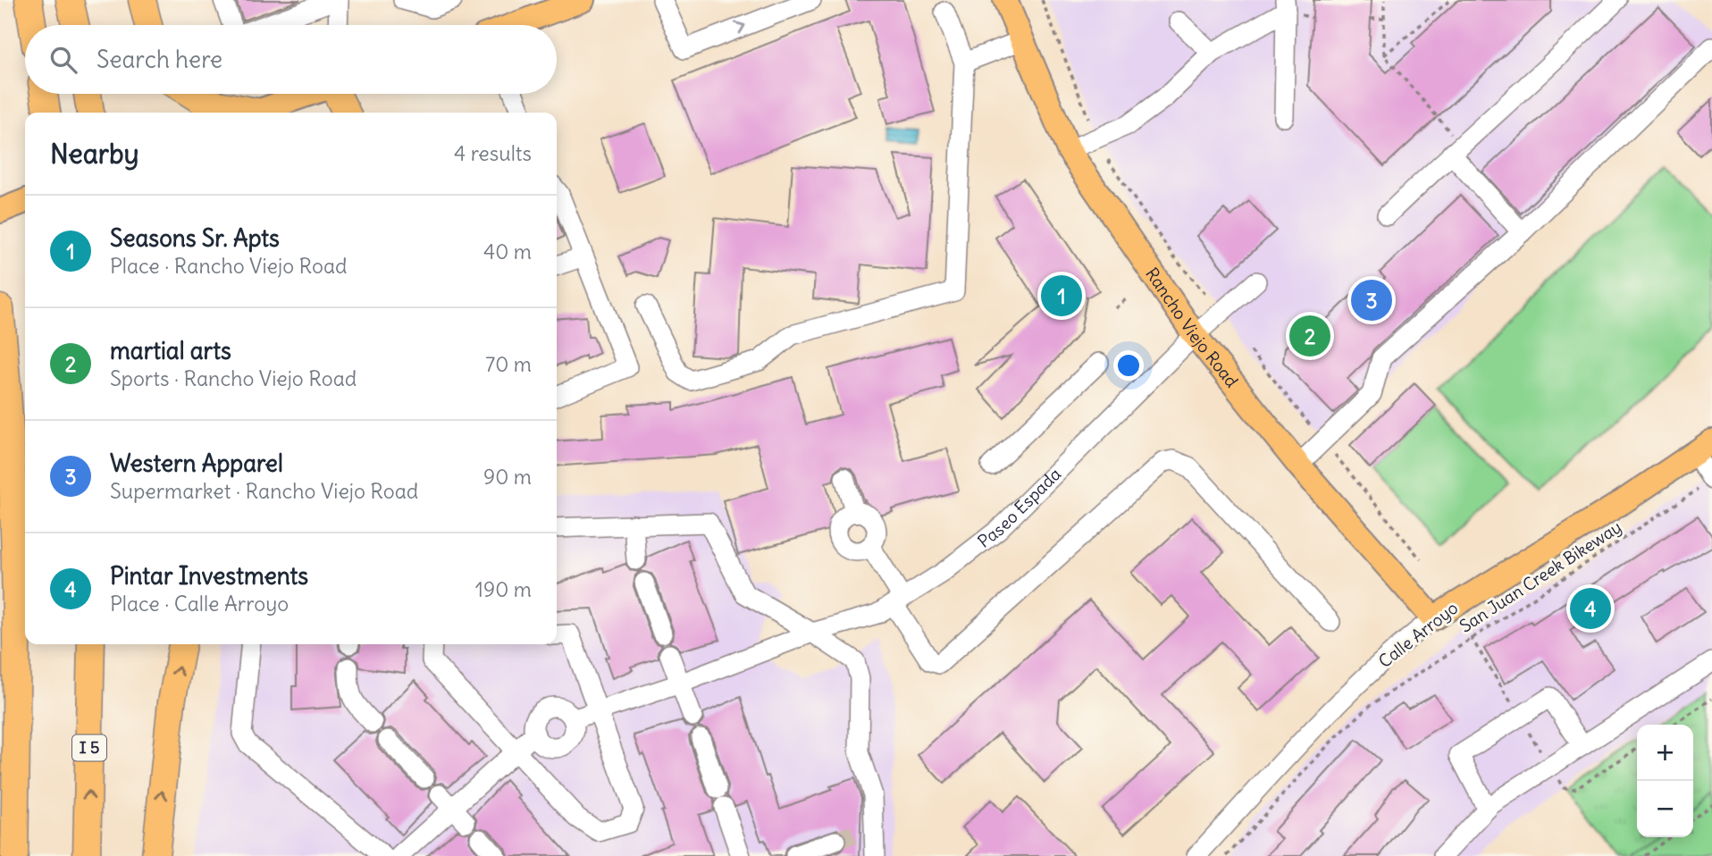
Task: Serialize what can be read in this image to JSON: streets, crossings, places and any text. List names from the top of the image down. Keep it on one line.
{"streets":{"highway":["I 5"],"main road":["Rancho Viejo Road","Calle Arroyo"],"street":["Paseo Espada"],"path":["San Juan Creek Bikeway"]},"crossings":[["Rancho Viejo Road","Paseo Espada"],["Rancho Viejo Road","Calle Arroyo"]],"page":{"search":"Search here","heading":["Nearby","4 results"],"list":[{"mark":"1","name":"Seasons Sr. Apts","note":"Place · Rancho Viejo Road","value":"40 m"},{"mark":"2","name":"martial arts","note":"Sports · Rancho Viejo Road","value":"70 m"},{"mark":"3","name":"Western Apparel","note":"Supermarket · Rancho Viejo Road","value":"90 m"},{"mark":"4","name":"Pintar Investments","note":"Place · Calle Arroyo","value":"190 m"}],"pins":["1","3","2","4"],"map_buttons":["+","−"]}}
